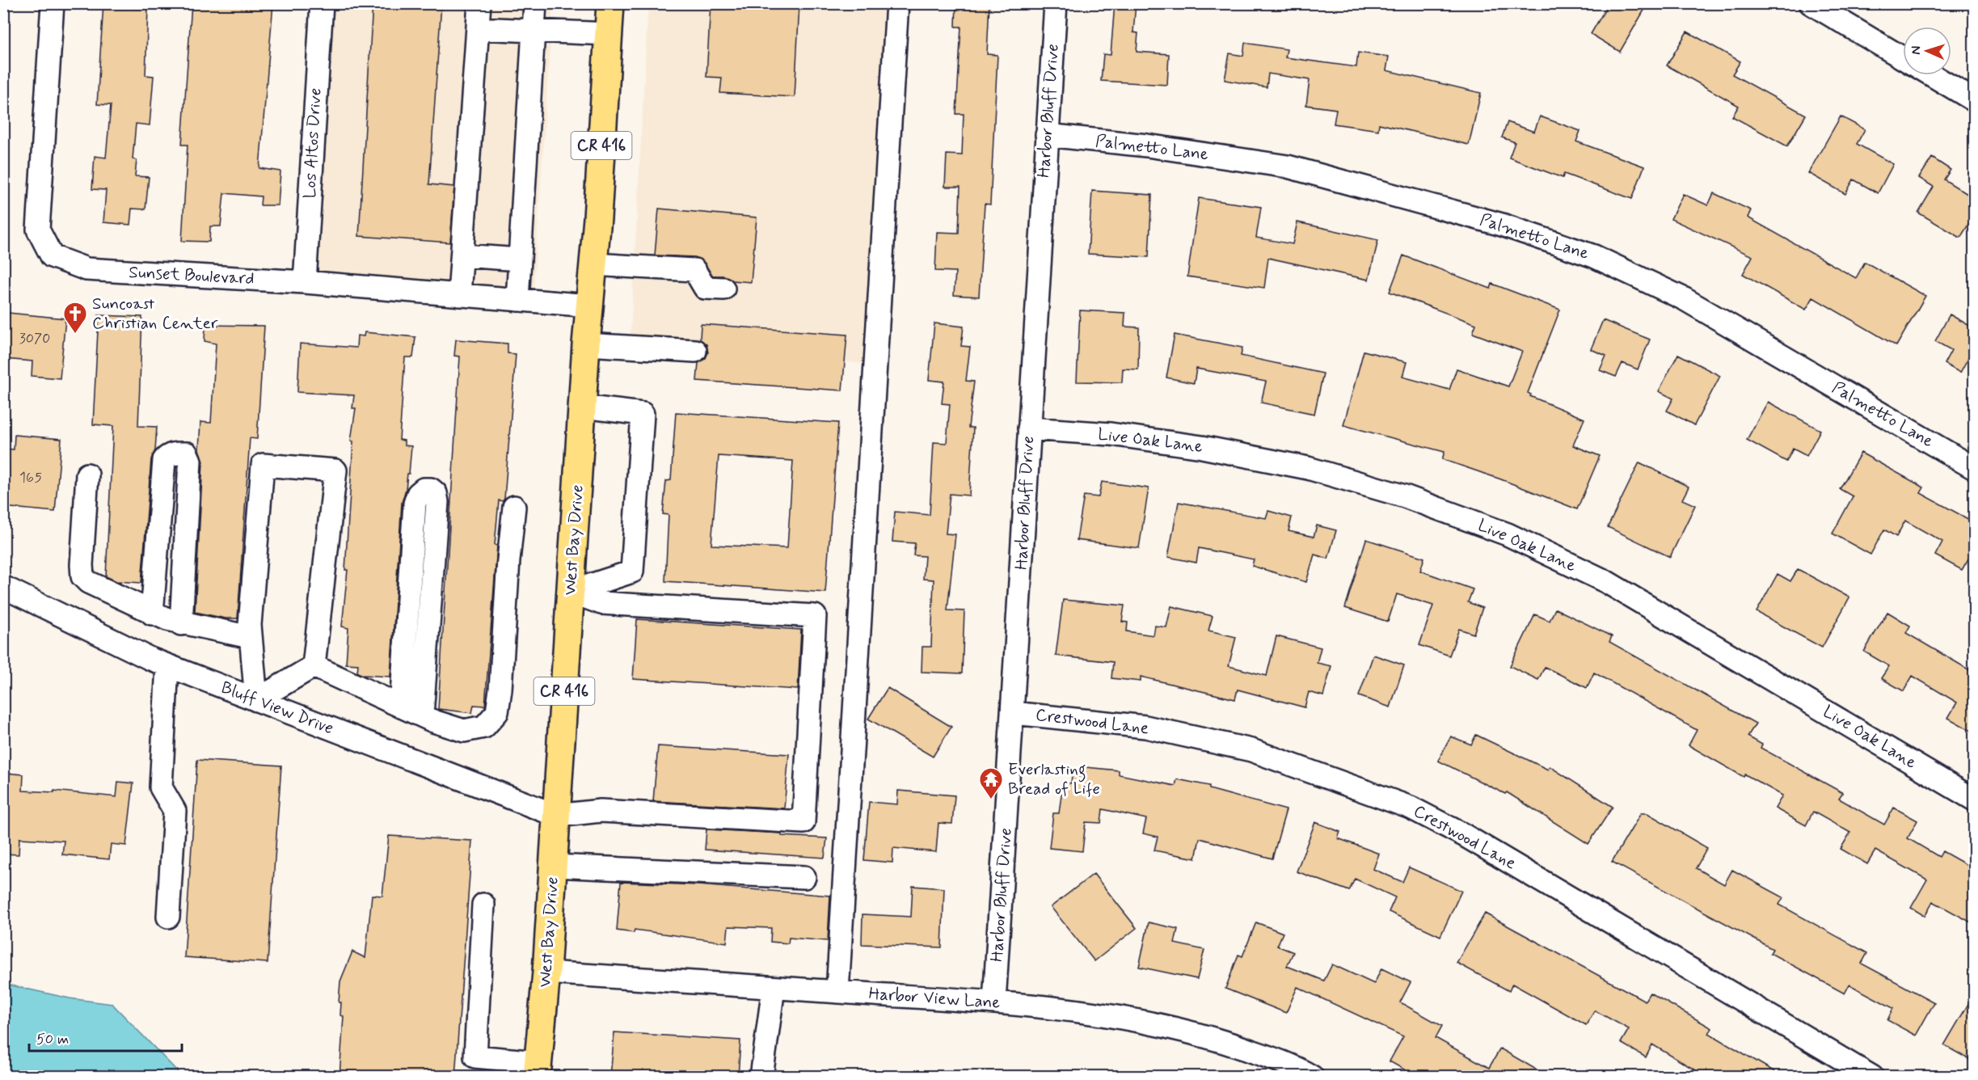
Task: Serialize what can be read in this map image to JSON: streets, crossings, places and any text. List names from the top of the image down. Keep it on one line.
{"streets":{"main road":["CR 416","West Bay Drive"],"street":["Harbor Bluff Drive","Los Altos Drive","Palmetto Lane","Sunset Boulevard","Live Oak Lane","Bluff View Drive","Crestwood Lane","Harbor View Lane"]},"crossings":[["Harbor Bluff Drive","Palmetto Lane"],["Harbor Bluff Drive","Live Oak Lane"],["Harbor Bluff Drive","Crestwood Lane"],["Harbor Bluff Drive","Harbor View Lane"],["Los Altos Drive","Sunset Boulevard"],["Sunset Boulevard","West Bay Drive"],["West Bay Drive","Bluff View Drive"],["West Bay Drive","Harbor View Lane"]],"places":{"church":["Suncoast Christian Center"],"temple":["Everlasting Bread of Life"]},"house_numbers":["3070","165"],"scale_bar":"50 m","north":"left"}
